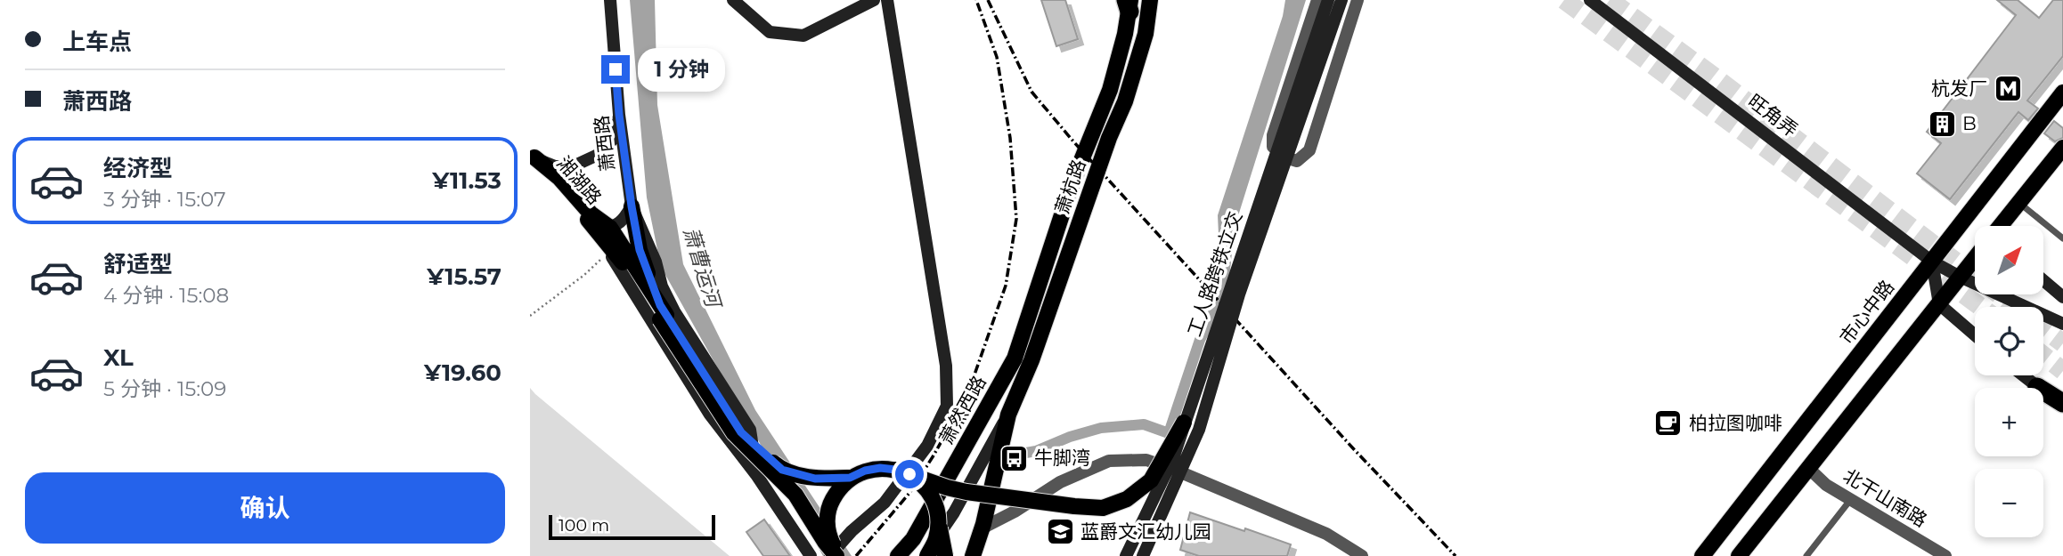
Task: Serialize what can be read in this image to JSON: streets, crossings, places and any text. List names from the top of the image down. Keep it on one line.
{"streets":{"main road":["旺角弄","萧西路","湘湖路","萧杭路","工人路跨铁立交","市心中路","萧然西路"],"street":["北干山南路"]},"crossings":[["旺角弄","市心中路"],["萧西路","湘湖路"],["萧杭路","萧然西路"]],"water":["萧曹运河"],"places":{"metro station":["杭发厂"],"building":["B"],"cafe":["柏拉图咖啡"],"bus stop":["牛脚湾"],"school or university":["蓝爵文汇幼儿园"]},"scale_bar":"100 m","north":"top right","page":{"banner":["上车点","萧西路"],"bubble":"1 分钟","list":[{"name":"经济型","note":"3 分钟 · 15:07","value":"¥11.53"},{"name":"舒适型","note":"4 分钟 · 15:08","value":"¥15.57"},{"name":"XL","note":"5 分钟 · 15:09","value":"¥19.60"}],"map_buttons":["+","−"],"buttons":"确认","scale":"100 m"}}
